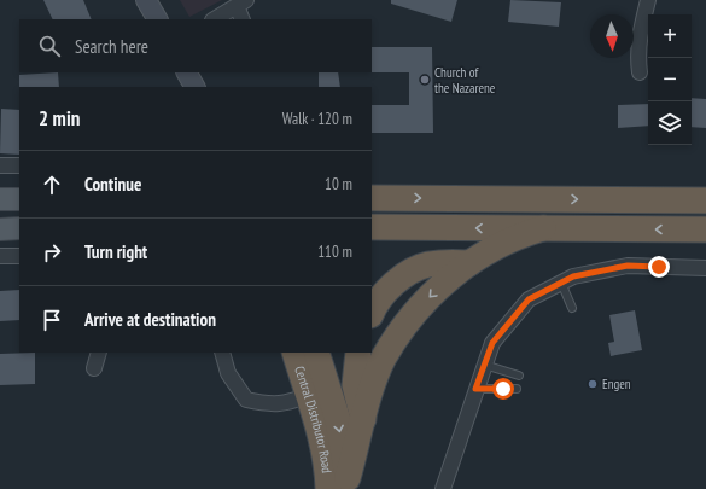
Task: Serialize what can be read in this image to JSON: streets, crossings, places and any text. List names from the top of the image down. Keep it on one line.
{"streets":{"highway":["Central Distributor Road"]},"places":["Church of the Nazarene","Engen"],"north":"bottom","page":{"map_buttons":["+","−"],"search":"Search here","heading":["2 min","Walk · 120 m"],"list":[["Continue","10 m"],["Turn right","110 m"],"Arrive at destination"]}}
